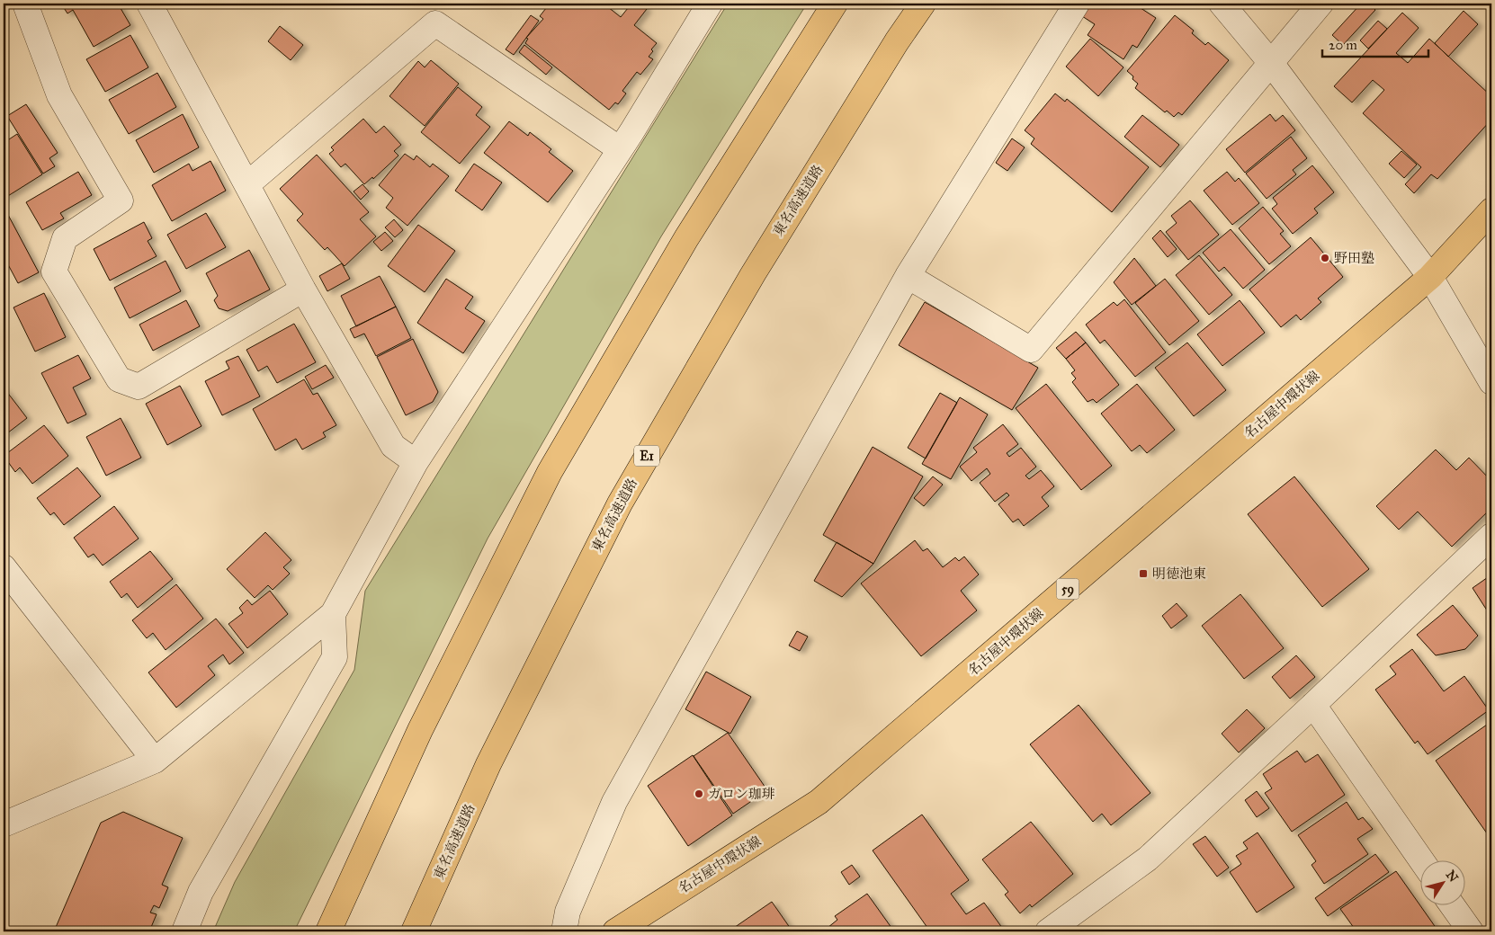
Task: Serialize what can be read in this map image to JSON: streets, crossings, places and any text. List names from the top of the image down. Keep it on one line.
{"streets":{"main road":["東名高速道路","名古屋中環状線","E1","59"]},"places":{"other":["野田塾","ガロン珈琲"],"transit":["明徳池東"]},"scale_bar":"20 m","north":"top right"}
